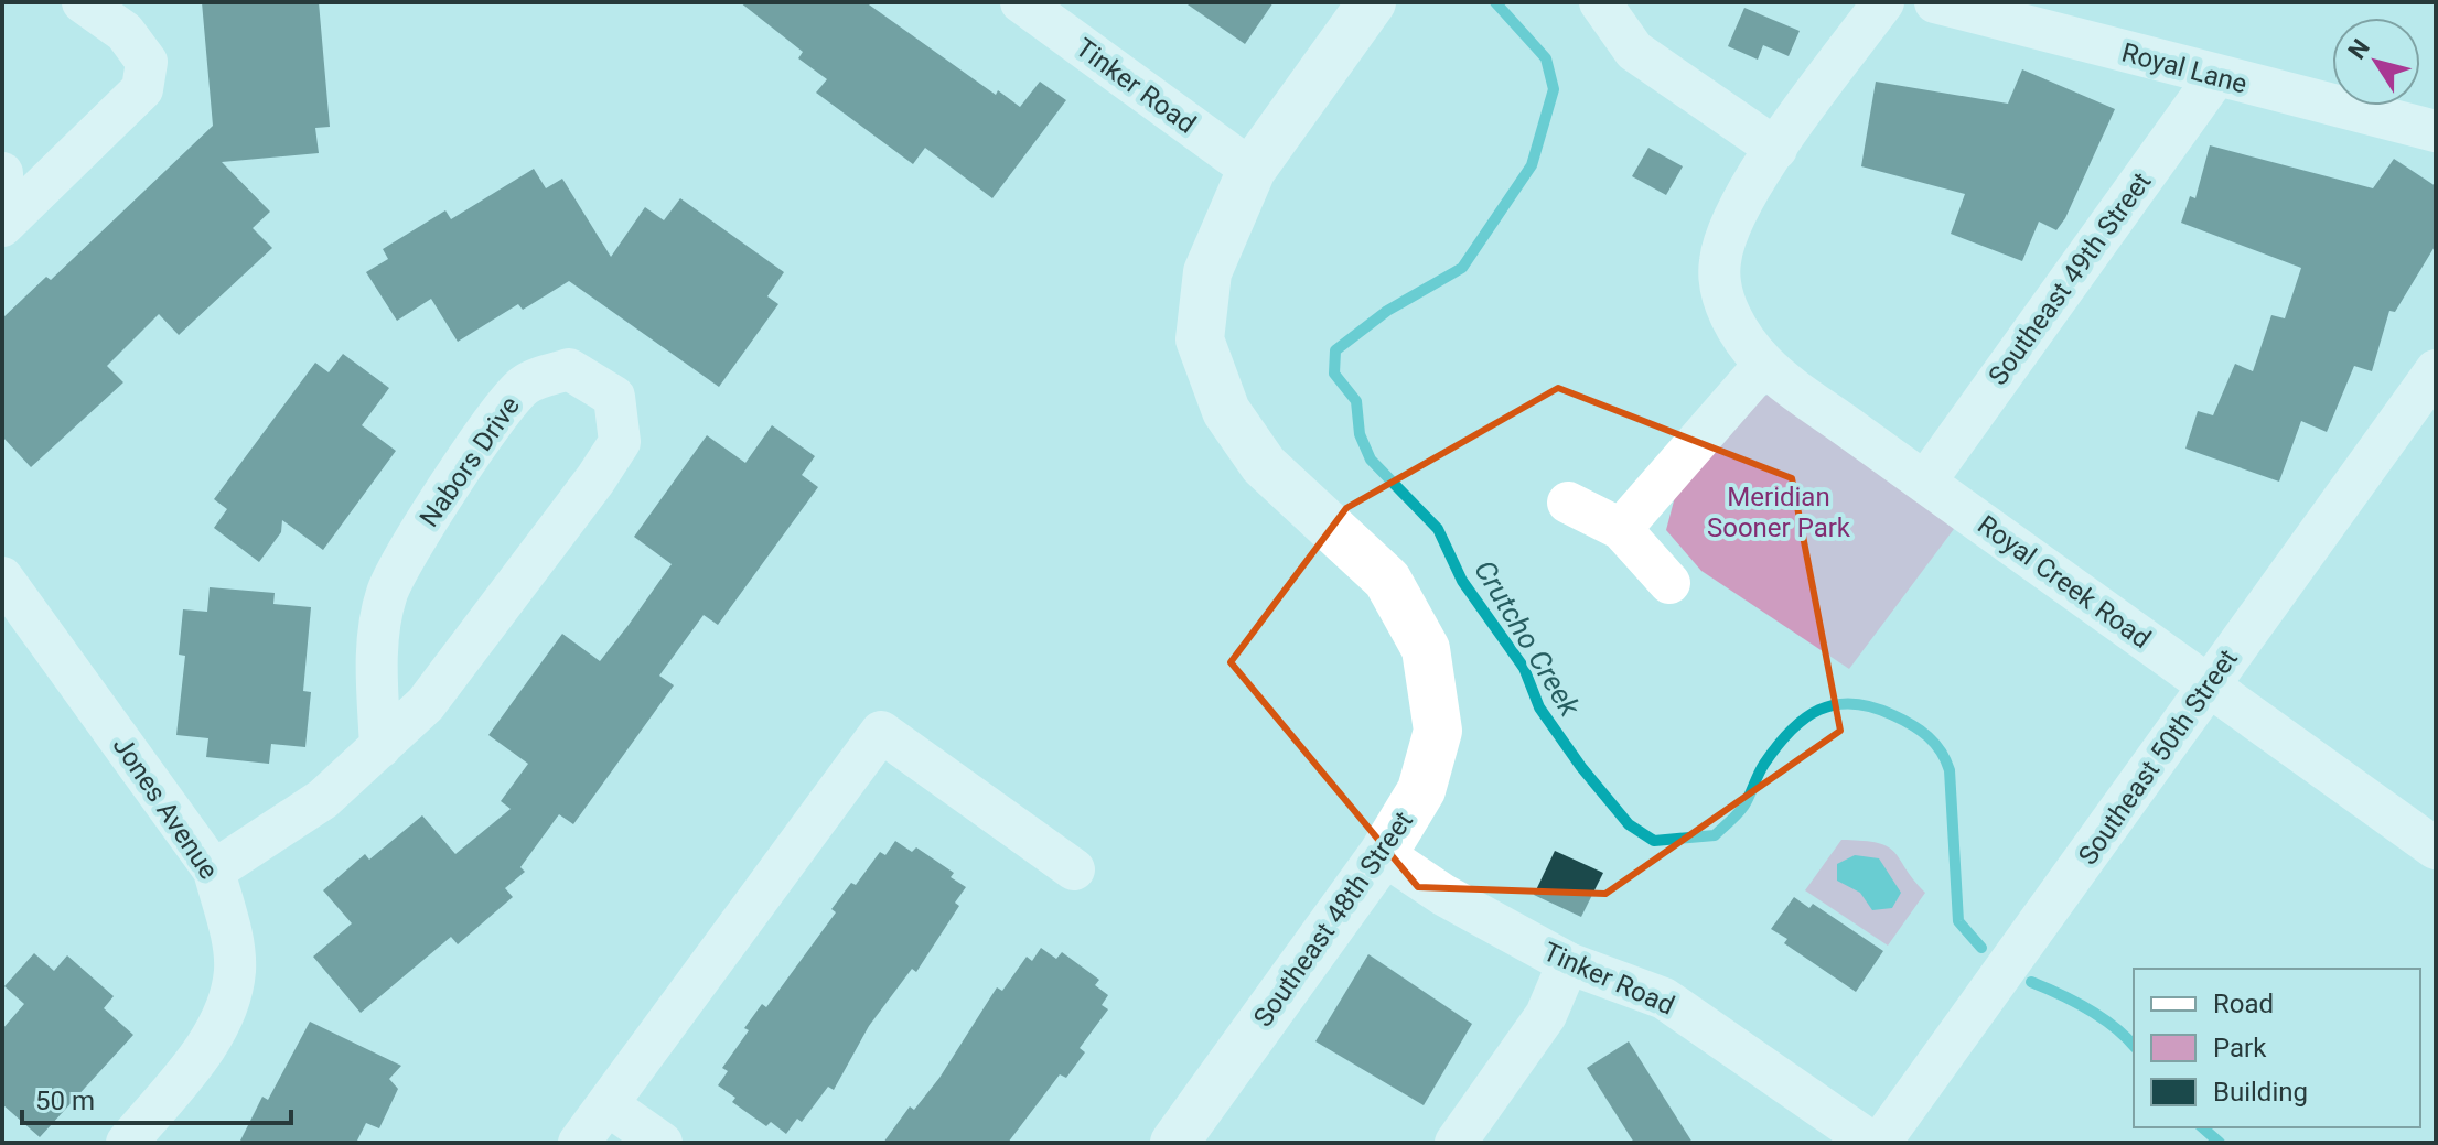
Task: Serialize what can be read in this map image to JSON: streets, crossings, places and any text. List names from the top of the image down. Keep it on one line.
{"streets":{"street":["Royal Lane","Tinker Road","Southeast 49th Street","Nabors Drive","Royal Creek Road","Southeast 50th Street","Jones Avenue","Southeast 48th Street"]},"crossings":[["Royal Lane","Southeast 49th Street"],["Tinker Road","Southeast 48th Street"],["Southeast 49th Street","Royal Creek Road"],["Nabors Drive","Jones Avenue"],["Royal Creek Road","Southeast 50th Street"]],"water":["Crutcho Creek"],"parks":["Meridian Sooner Park"],"legend":["Road","Park","Building"],"scale_bar":"50 m","north":"top left"}
